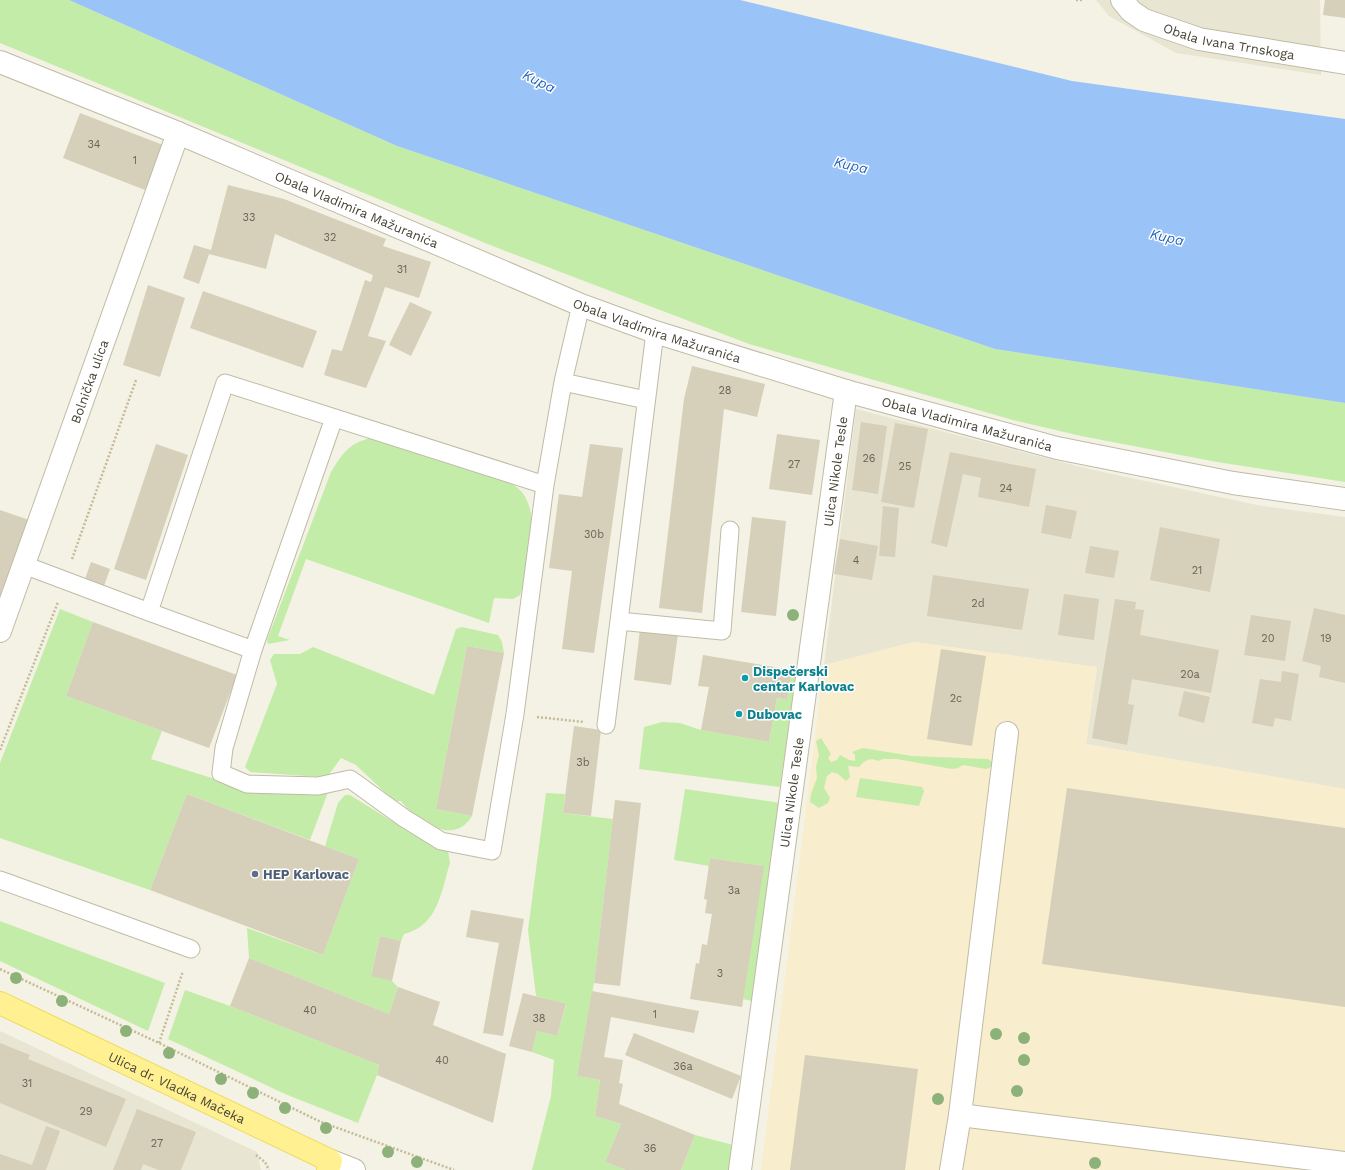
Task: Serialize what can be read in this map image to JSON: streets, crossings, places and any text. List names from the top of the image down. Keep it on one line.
{"streets":{"main road":["Ulica dr. Vladka Mačeka"],"street":["Obala Ivana Trnskoga","Obala Vladimira Mažuranića","Bolnička ulica","Ulica Nikole Tesle"]},"crossings":[["Obala Vladimira Mažuranića","Bolnička ulica"],["Obala Vladimira Mažuranića","Ulica Nikole Tesle"]],"water":["Kupa"],"places":["Dispečerski centar Karlovac","Dubovac","HEP Karlovac"],"house_numbers":["34","1","33","32","31","28","26","27","25","24","30b","4","21","2d","20","19","20a","2c","3b","3a","3","40","1","38","40","36a","31","29","27","36"]}
